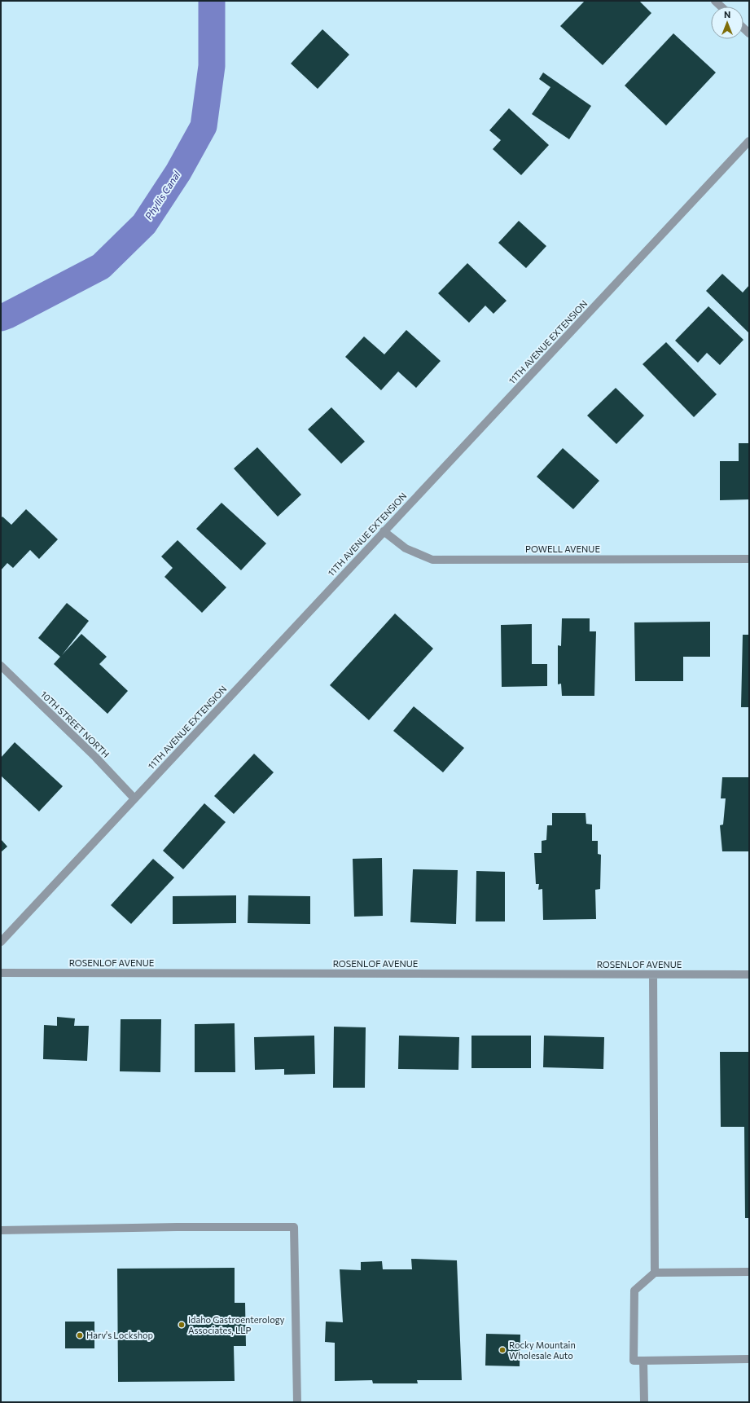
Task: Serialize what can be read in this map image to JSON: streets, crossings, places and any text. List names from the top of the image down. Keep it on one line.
{"streets":{"street":["11TH AVENUE EXTENSION","POWELL AVENUE","10TH STREET NORTH","ROSENLOF AVENUE"]},"crossings":[["11TH AVENUE EXTENSION","POWELL AVENUE"],["11TH AVENUE EXTENSION","10TH STREET NORTH"]],"water":["Phyllis Canal"],"places":["Idaho Gastroenterology Associates, LLP","Harv's Lockshop","Rocky Mountain Wholesale Auto"],"north":"top"}
